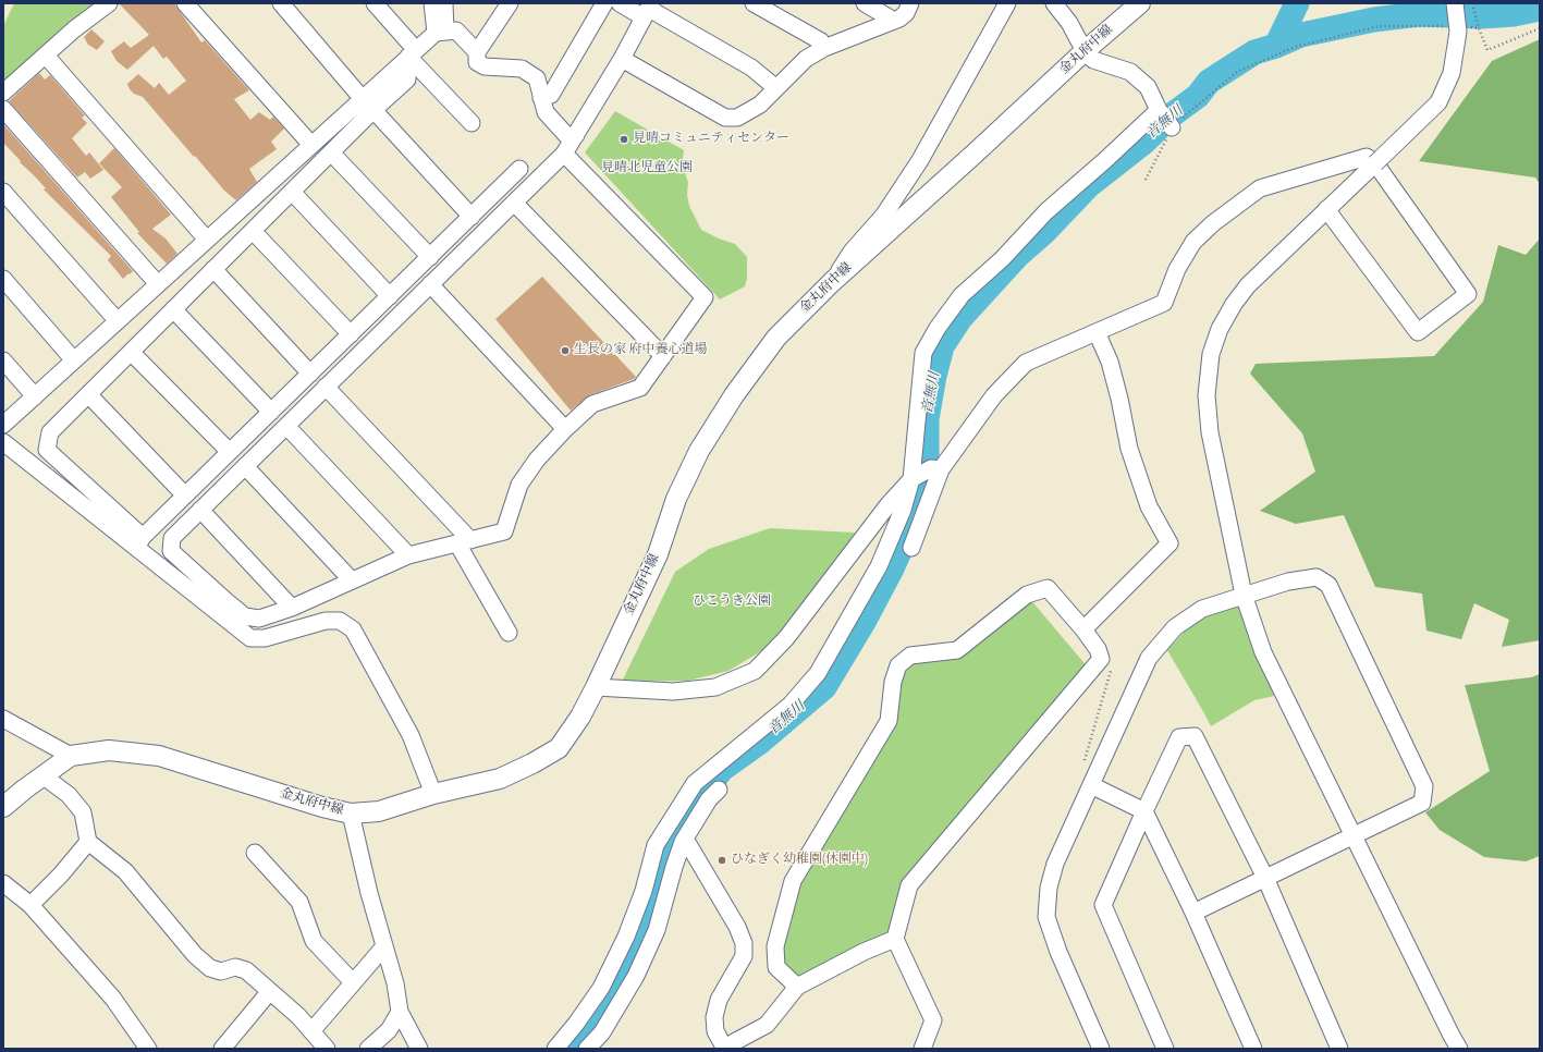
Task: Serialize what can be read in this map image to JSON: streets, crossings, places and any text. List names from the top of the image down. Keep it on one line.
{"streets":{"main road":["金丸府中線"]},"water":["音無川"],"parks":["見晴北児童公園","ひこうき公園"],"places":["見晴コミュニティセンター","生長の家 府中養心道場","ひなぎく幼稚園(休園中)"]}
